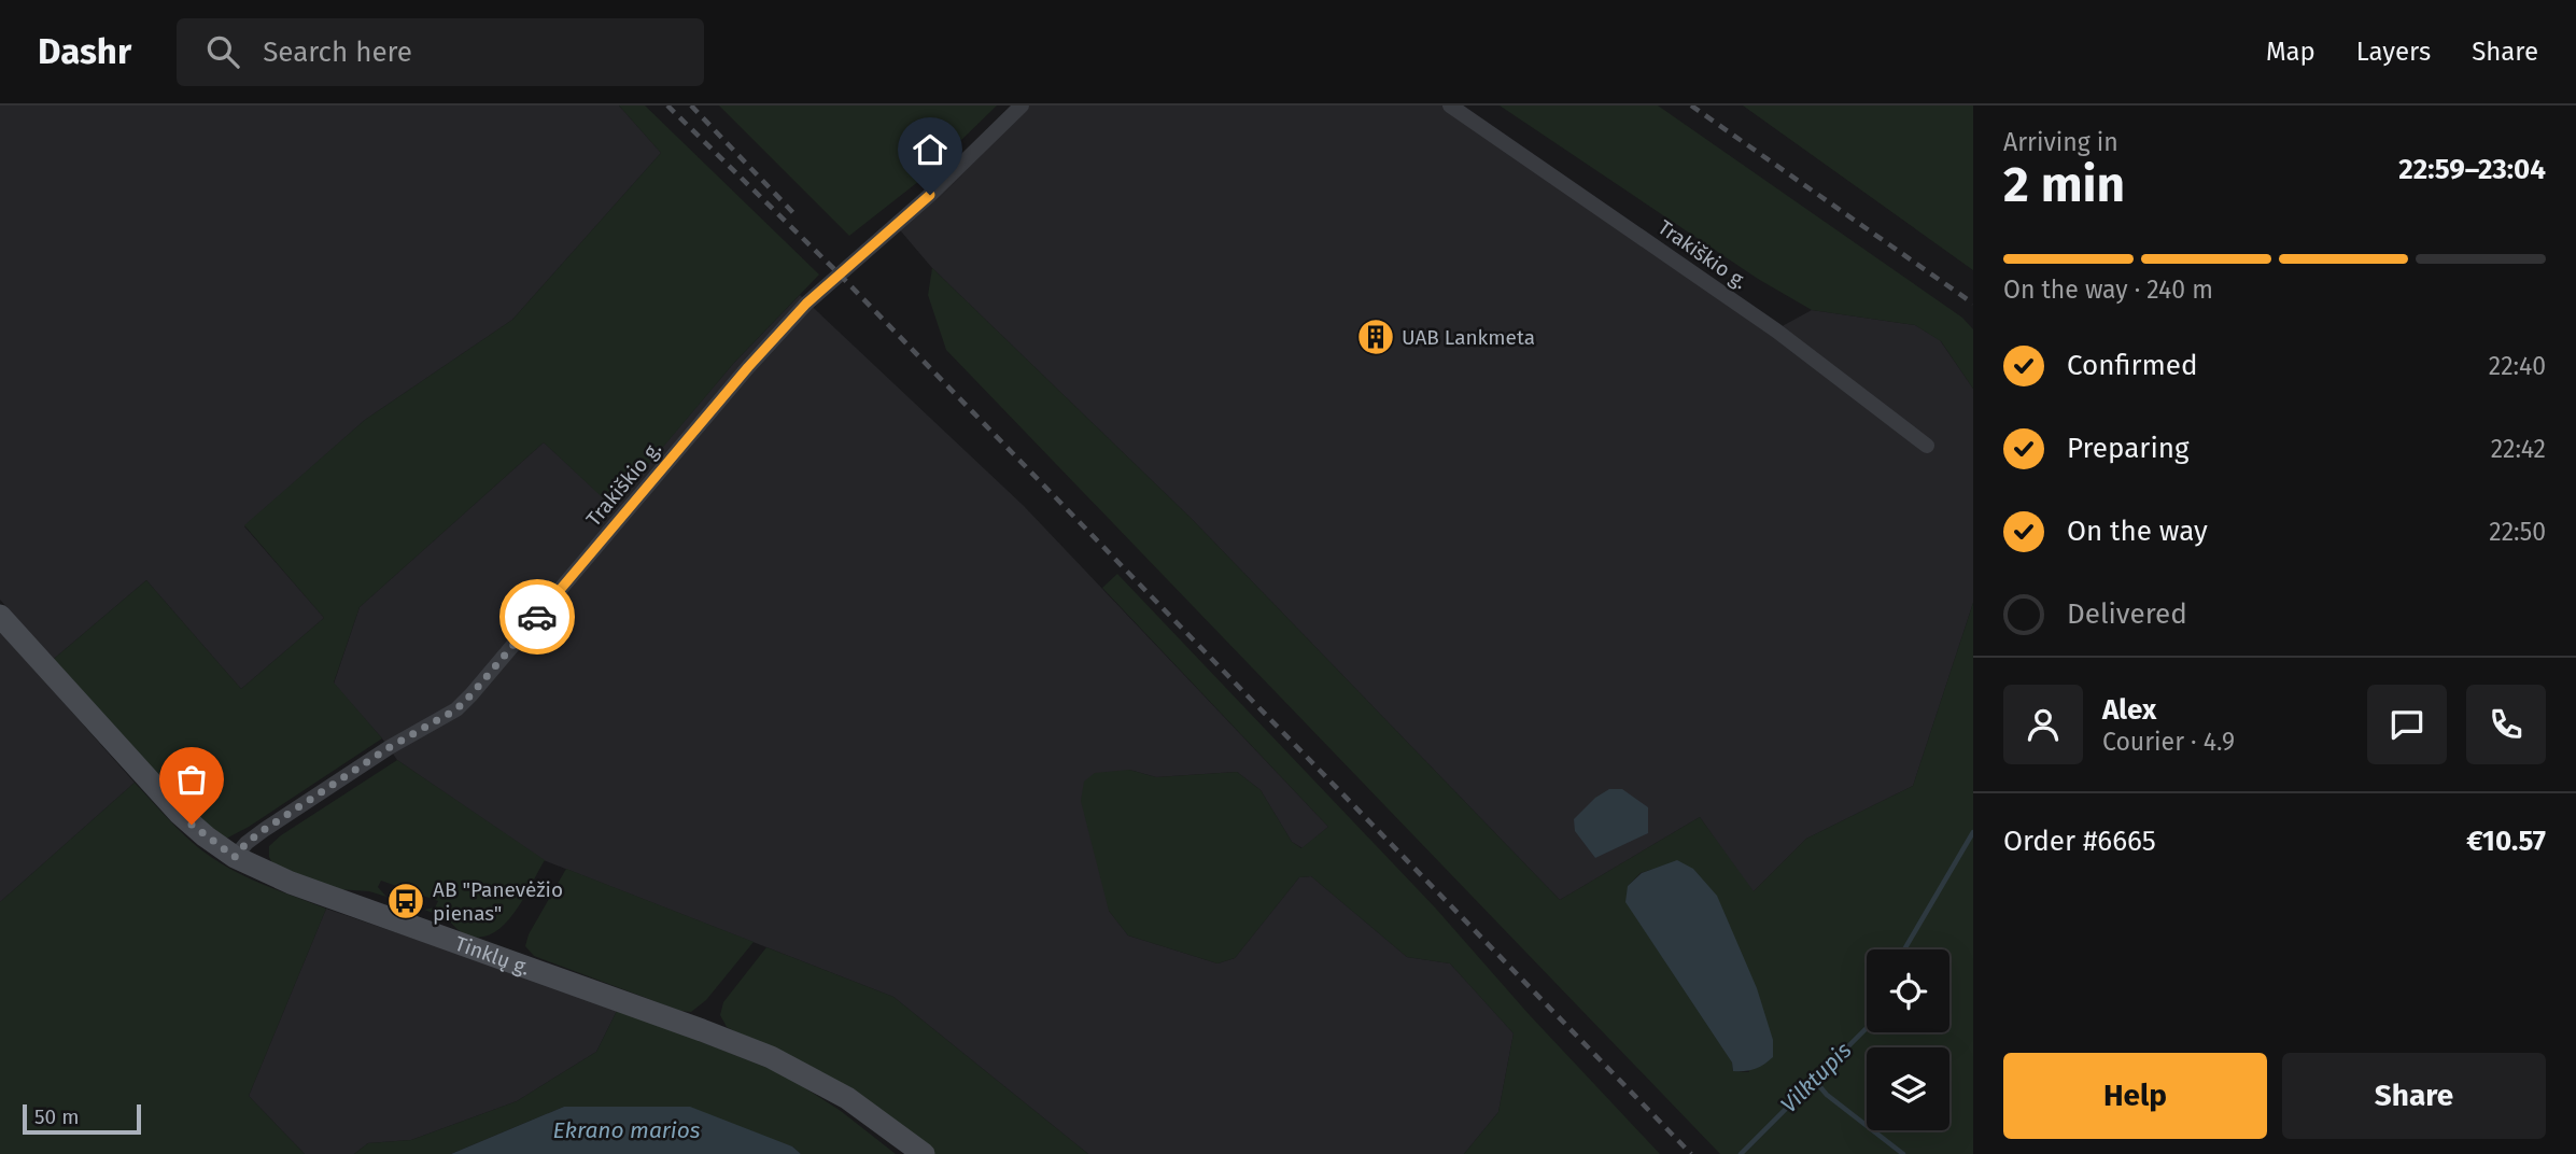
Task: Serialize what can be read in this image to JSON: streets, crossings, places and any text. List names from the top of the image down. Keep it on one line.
{"streets":{"main road":["Tinklų g."],"street":["Trakiškio g."]},"crossings":[["Trakiškio g.","Tinklų g."]],"water":["Vilktupis","Ekrano marios"],"places":{"building":["UAB Lankmeta"],"bus stop":["AB \"Panevėžio pienas\""]},"scale_bar":"50 m","page":{"header":"Dashr","search":"Search here","nav":["Map","Layers","Share"],"heading":["2 min","Arriving in","22:59–23:04"],"panel":["Alex","Courier · 4.9","Order #6665","€10.57"],"bar":"On the way · 240 m","list":[["Confirmed","22:40"],["Preparing","22:42"],["On the way","22:50"],"Delivered"],"buttons":["Help","Share"],"scale":"50 m"}}
